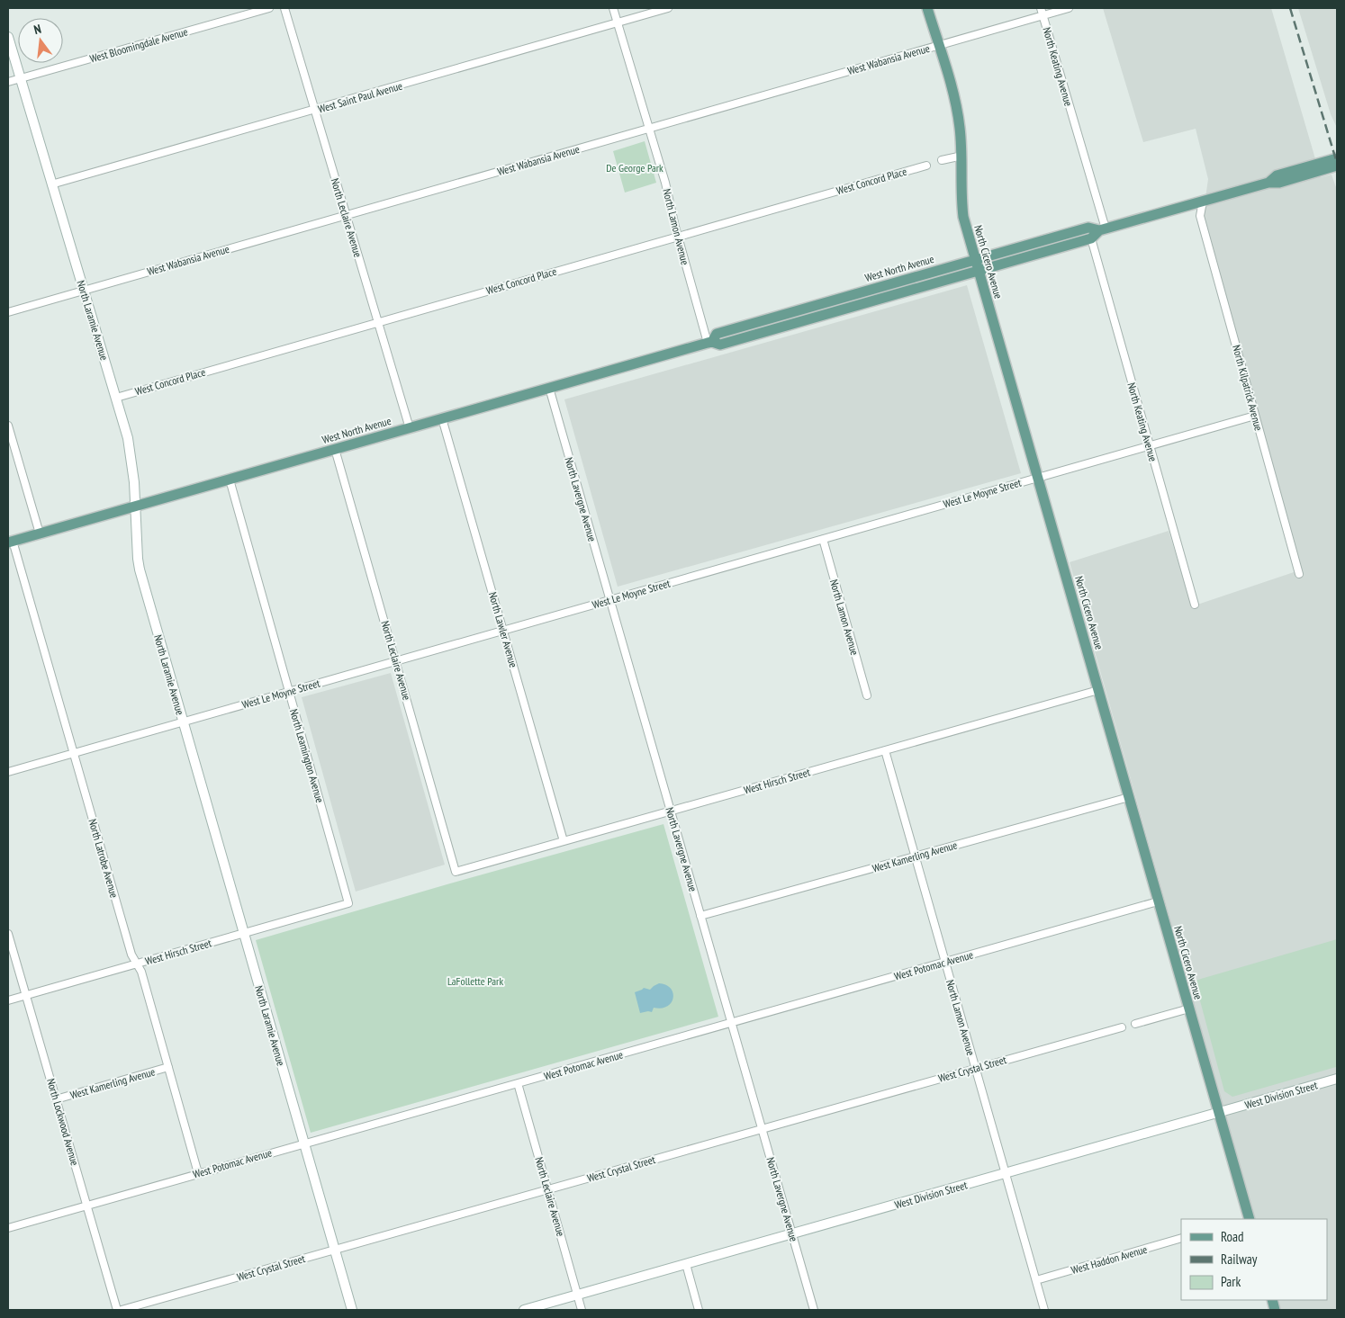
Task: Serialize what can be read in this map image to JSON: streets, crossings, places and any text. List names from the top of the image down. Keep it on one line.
{"streets":{"main road":["North Cicero Avenue","West North Avenue"],"street":["West Bloomingdale Avenue","West Wabansia Avenue","North Keating Avenue","West Saint Paul Avenue","West Concord Place","North Leclaire Avenue","North Lamon Avenue","North Laramie Avenue","North Kilpatrick Avenue","West Le Moyne Street","North Lavergne Avenue","North Lawler Avenue","North Leamington Avenue","West Hirsch Street","West Kamerling Avenue","North Latrobe Avenue","West Potomac Avenue","West Crystal Street","West Division Street","North Lockwood Avenue","West Haddon Avenue"]},"crossings":[["West Bloomingdale Avenue","North Laramie Avenue"],["West Wabansia Avenue","North Keating Avenue"],["West Wabansia Avenue","North Leclaire Avenue"],["West Wabansia Avenue","North Lamon Avenue"],["West Wabansia Avenue","North Cicero Avenue"],["West Wabansia Avenue","North Laramie Avenue"],["North Keating Avenue","West North Avenue"],["North Keating Avenue","West Le Moyne Street"],["West Saint Paul Avenue","North Leclaire Avenue"],["West Saint Paul Avenue","North Lamon Avenue"],["West Saint Paul Avenue","North Laramie Avenue"],["West Concord Place","North Leclaire Avenue"],["West Concord Place","North Lamon Avenue"],["West Concord Place","North Laramie Avenue"],["North Leclaire Avenue","West North Avenue"],["North Leclaire Avenue","West Le Moyne Street"],["North Leclaire Avenue","West Hirsch Street"],["North Leclaire Avenue","West Potomac Avenue"],["North Leclaire Avenue","West Crystal Street"],["North Leclaire Avenue","West Division Street"],["North Lamon Avenue","West North Avenue"],["North Lamon Avenue","West Le Moyne Street"],["North Lamon Avenue","West Hirsch Street"],["North Lamon Avenue","West Kamerling Avenue"],["North Lamon Avenue","West Potomac Avenue"],["North Lamon Avenue","West Crystal Street"],["North Lamon Avenue","West Division Street"],["North Lamon Avenue","West Haddon Avenue"],["North Cicero Avenue","West North Avenue"],["North Cicero Avenue","West Le Moyne Street"],["North Cicero Avenue","West Hirsch Street"],["North Cicero Avenue","West Kamerling Avenue"],["North Cicero Avenue","West Potomac Avenue"],["North Cicero Avenue","West Division Street"],["West North Avenue","North Laramie Avenue"],["West North Avenue","North Kilpatrick Avenue"],["West North Avenue","North Lavergne Avenue"],["West North Avenue","North Lawler Avenue"],["West North Avenue","North Leamington Avenue"],["West North Avenue","North Latrobe Avenue"],["North Laramie Avenue","West Le Moyne Street"],["North Laramie Avenue","West Hirsch Street"],["North Laramie Avenue","West Potomac Avenue"],["North Laramie Avenue","West Crystal Street"],["North Kilpatrick Avenue","West Le Moyne Street"],["West Le Moyne Street","North Lavergne Avenue"],["West Le Moyne Street","North Lawler Avenue"],["West Le Moyne Street","North Leamington Avenue"],["West Le Moyne Street","North Latrobe Avenue"],["North Lavergne Avenue","West Hirsch Street"],["North Lavergne Avenue","West Kamerling Avenue"],["North Lavergne Avenue","West Potomac Avenue"],["North Lavergne Avenue","West Crystal Street"],["North Lavergne Avenue","West Division Street"],["North Lawler Avenue","West Hirsch Street"],["North Leamington Avenue","West Hirsch Street"],["West Hirsch Street","North Latrobe Avenue"],["West Hirsch Street","North Lockwood Avenue"],["West Kamerling Avenue","North Latrobe Avenue"],["West Kamerling Avenue","North Lockwood Avenue"],["North Latrobe Avenue","West Potomac Avenue"],["West Potomac Avenue","North Lockwood Avenue"]],"parks":["De George Park","LaFollette Park"],"legend":["Road","Railway","Park"],"north":"top"}
